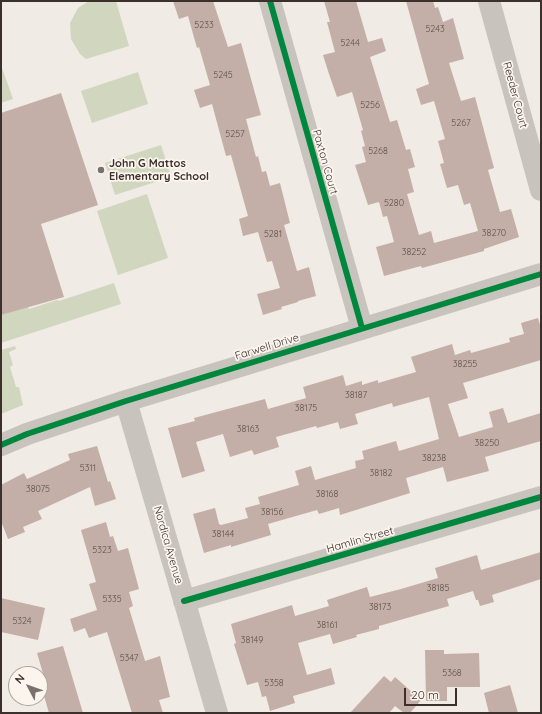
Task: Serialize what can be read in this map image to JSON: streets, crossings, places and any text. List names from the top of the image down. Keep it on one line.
{"streets":{"street":["Reeder Court","Paxton Court","Farwell Drive","Hamlin Street","Nordica Avenue"]},"crossings":[["Paxton Court","Farwell Drive"],["Farwell Drive","Nordica Avenue"],["Hamlin Street","Nordica Avenue"]],"places":["John G Mattos Elementary School"],"house_numbers":["5233","5243","5244","5245","5256","5267","5257","5268","5280","38270","5281","38252","38255","38187","38175","38163","38250","38238","5311","38182","38075","38168","38156","38144","5323","38185","5335","38173","5324","38161","38149","5347","5368","5358"],"scale_bar":"20 m","north":"top left"}
